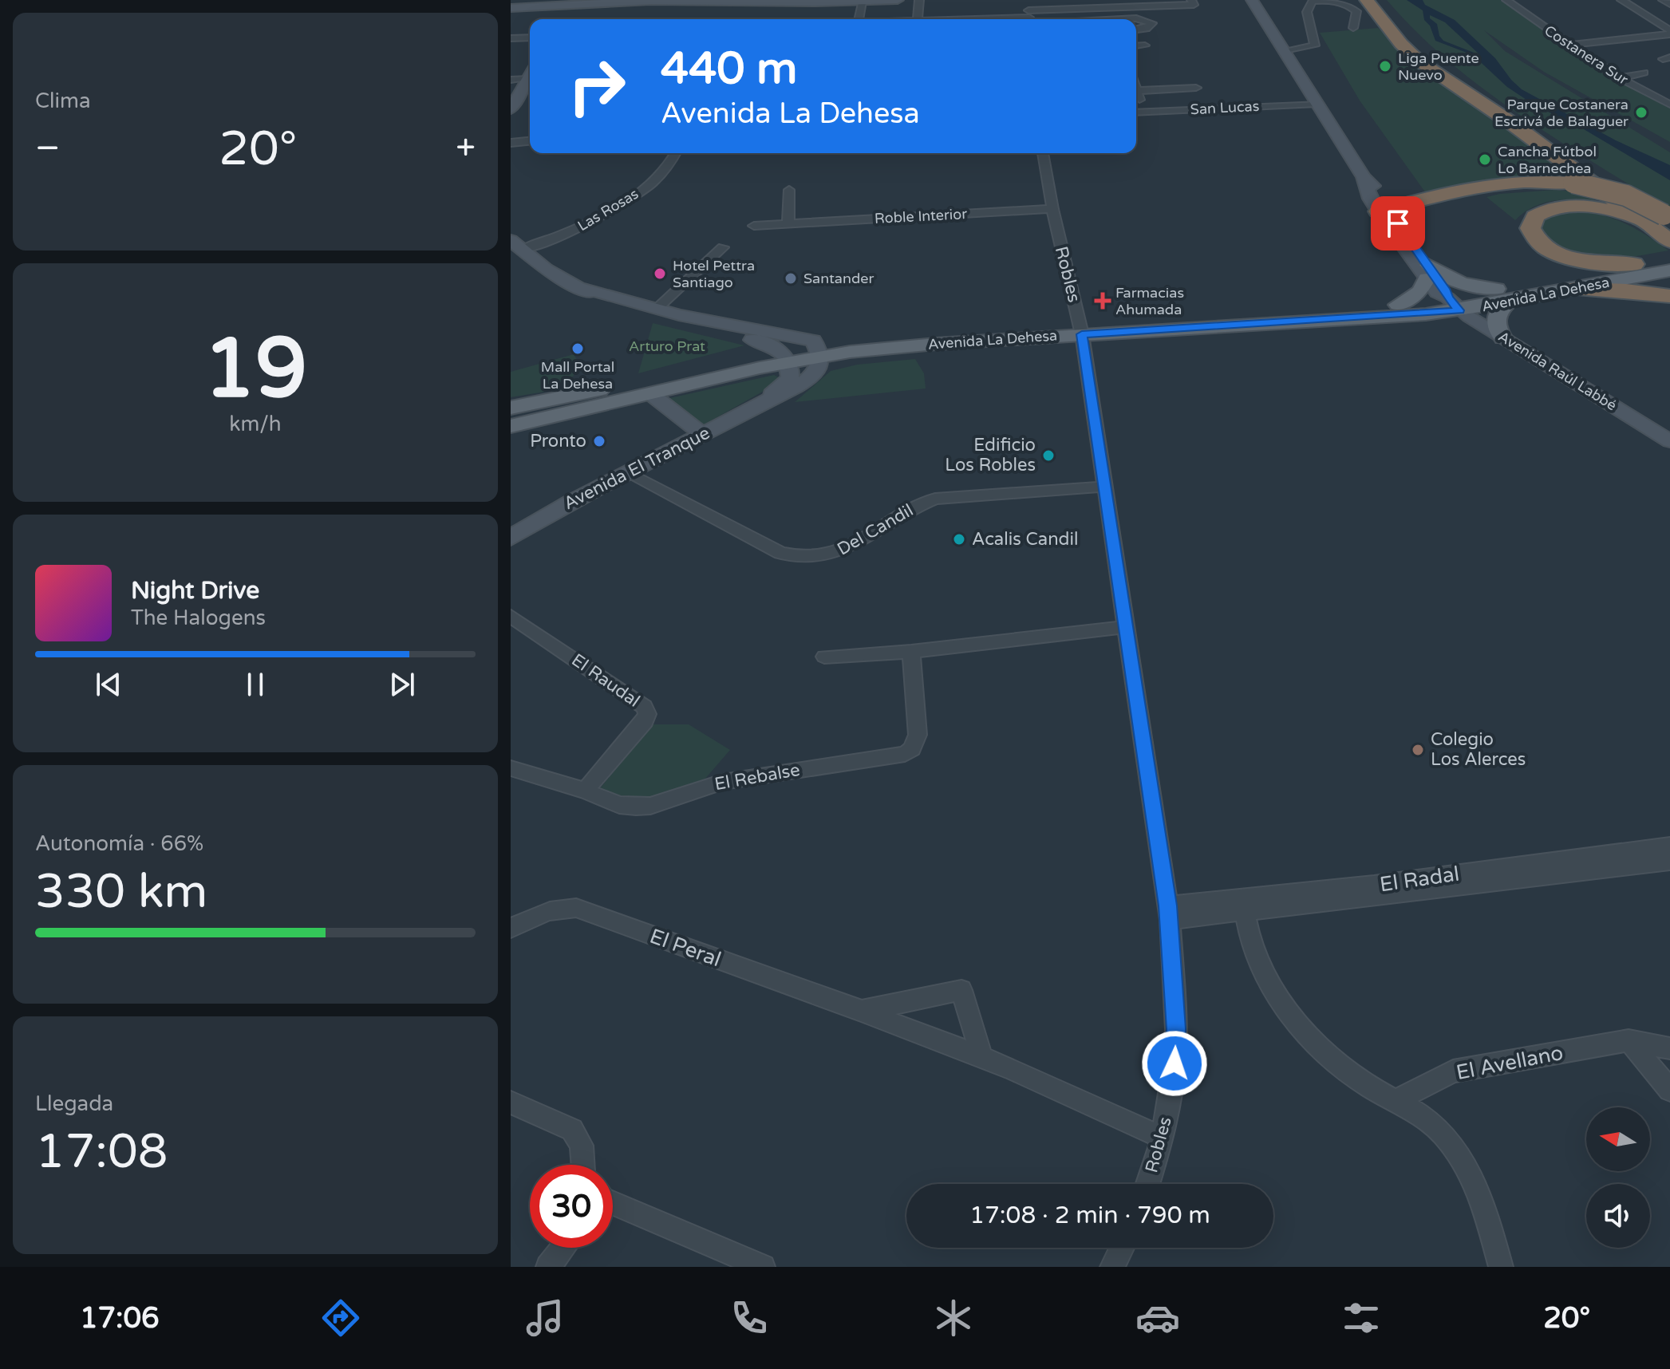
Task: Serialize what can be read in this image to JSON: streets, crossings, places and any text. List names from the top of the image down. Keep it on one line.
{"streets":{"main road":["Avenida La Dehesa","Avenida Raúl Labbé","Avenida El Tranque"],"street":["Costanera Sur","San Lucas","Las Rosas","Roble Interior","Robles","Del Candil","El Raudal","El Rebalse","El Radal","El Peral","El Avellano"]},"crossings":[["San Lucas","Avenida Raúl Labbé"],["Roble Interior","Robles"],["Robles","Avenida La Dehesa"],["Robles","Del Candil"],["Robles","El Radal"],["Robles","El Peral"],["Avenida La Dehesa","Avenida Raúl Labbé"],["Avenida La Dehesa","Avenida El Tranque"],["Avenida El Tranque","Del Candil"],["El Raudal","El Rebalse"]],"parks":["Arturo Prat"],"places":{"other":["Liga Puente Nuevo","Parque Costanera Escrivá de Balaguer","Cancha Fútbol Lo Barnechea","Hotel Pettra Santiago","Santander","Mall Portal La Dehesa","Pronto","Edificio Los Robles","Acalis Candil","Colegio Los Alerces"],"health":["Farmacias Ahumada"]},"north":"left","page":{"tile":["Clima",["19","km/h"],["Autonomía · 66%","330 km"],["Llegada","17:08"]],"turn":["440 m","Avenida La Dehesa"],"heat":["−","20°","+"],"song":["Night Drive","The Halogens"],"limit":"30","trip":"17:08 · 2 min · 790 m","tabs":["17:06","20°"]}}
